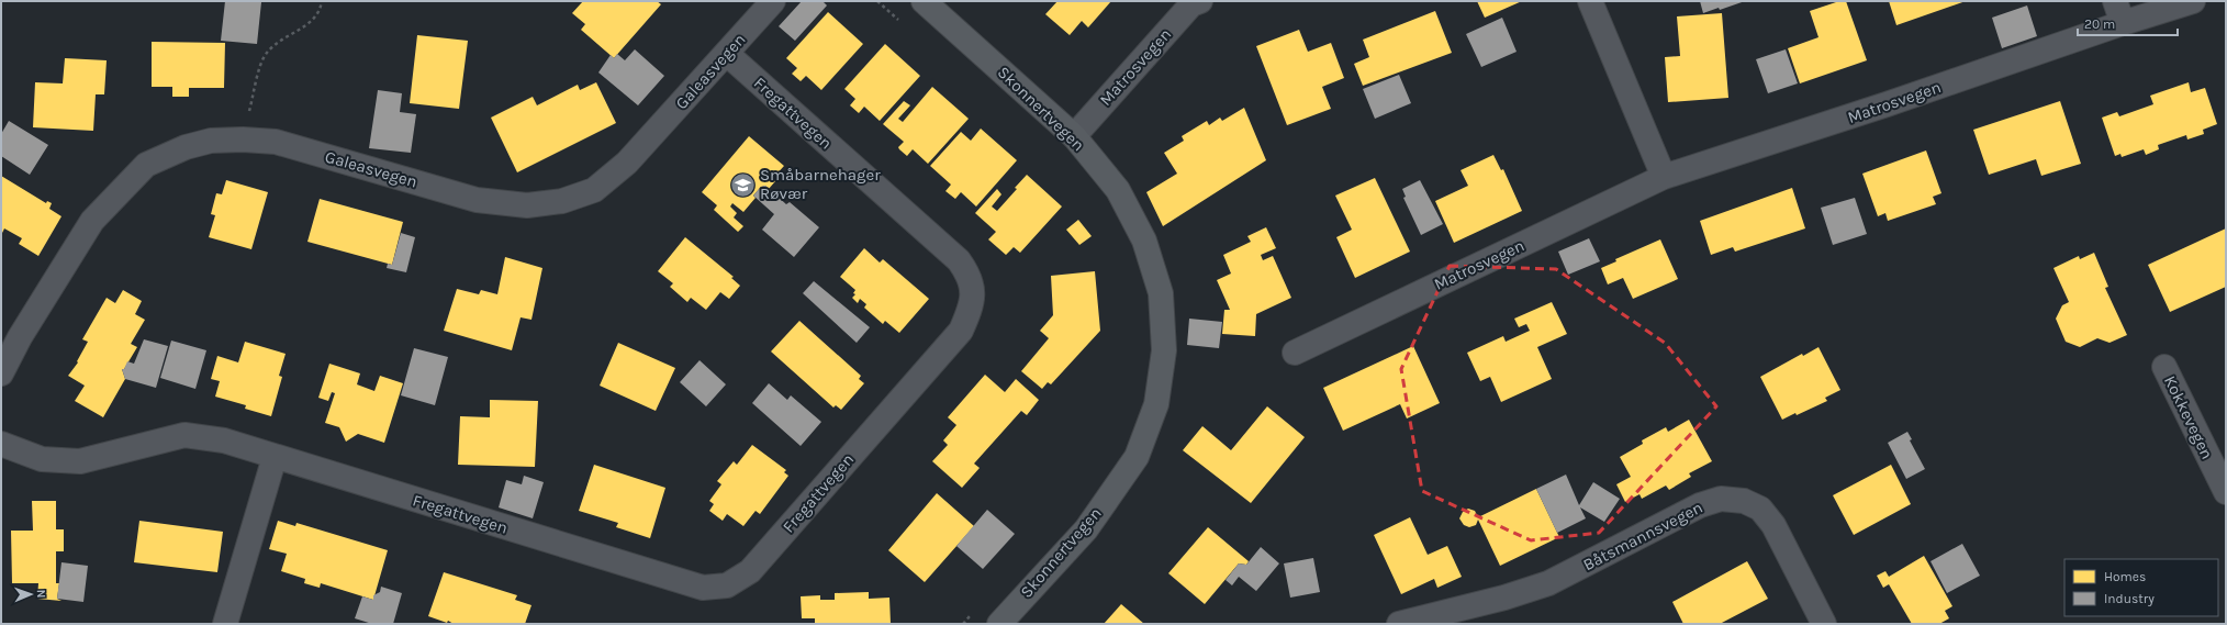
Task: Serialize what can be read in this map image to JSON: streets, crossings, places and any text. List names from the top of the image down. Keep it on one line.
{"streets":{"street":["Matrosvegen","Galeasvegen","Skonnertvegen","Fregattvegen","Kokkevegen","Båtsmannsvegen"]},"crossings":[["Matrosvegen","Skonnertvegen"],["Galeasvegen","Fregattvegen"]],"places":{"school or university":["Småbarnehager Røvær"]},"legend":["Homes","Industry"],"scale_bar":"20 m","north":"right"}
